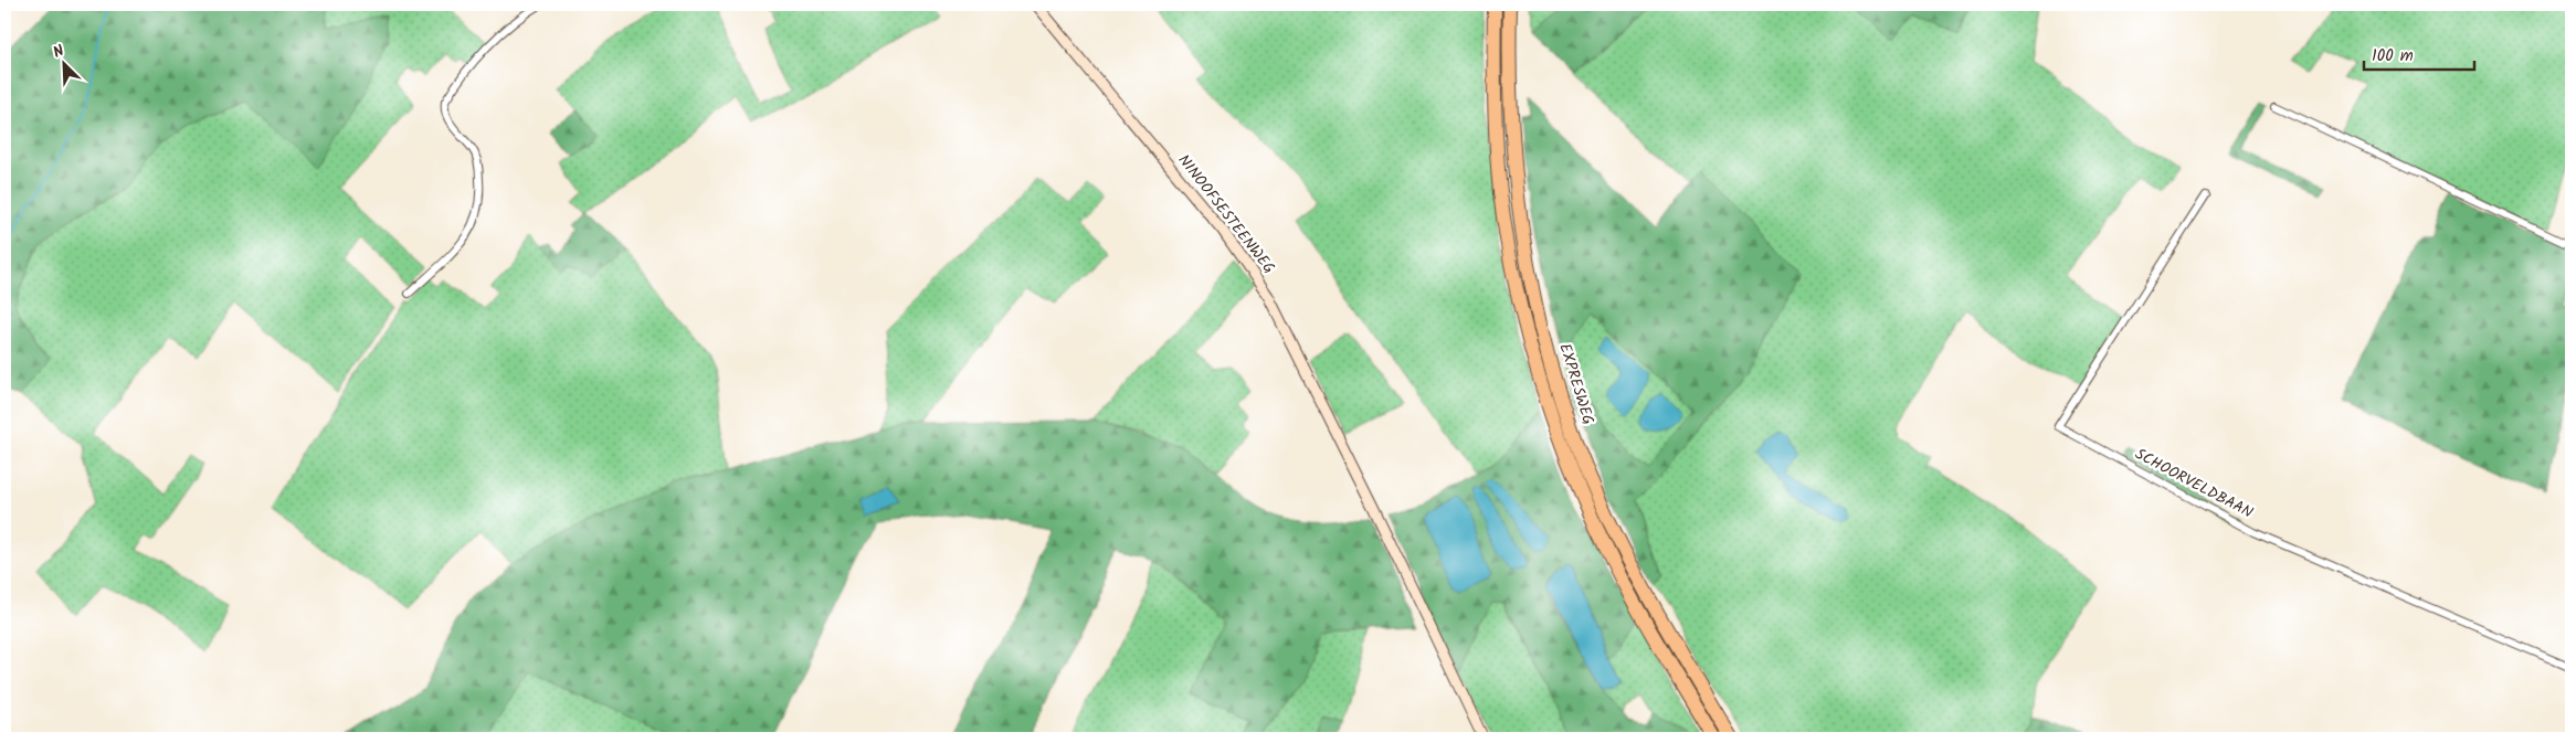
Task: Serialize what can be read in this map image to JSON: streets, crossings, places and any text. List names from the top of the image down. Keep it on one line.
{"streets":{"highway":["EXPRESWEG"],"street":["NINOOFSESTEENWEG","SCHOORVELDBAAN"]},"scale_bar":"100 m","north":"top left"}
